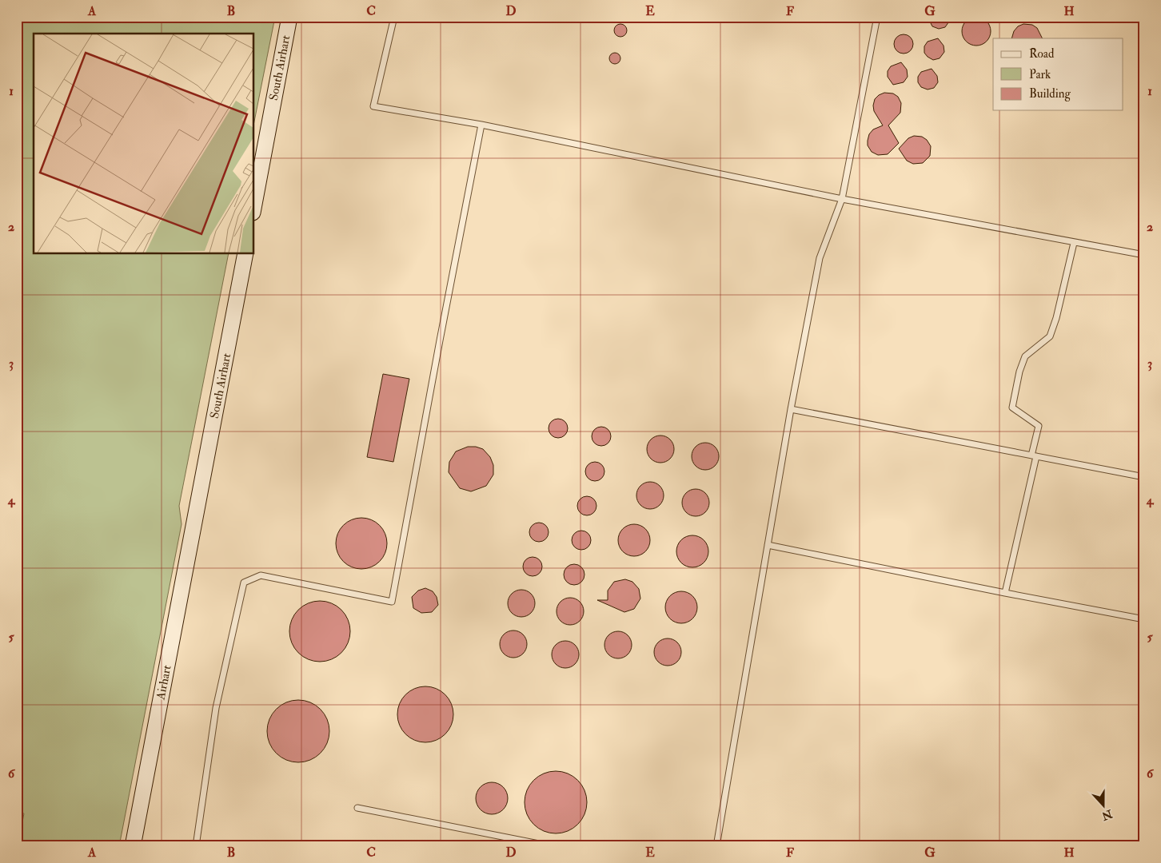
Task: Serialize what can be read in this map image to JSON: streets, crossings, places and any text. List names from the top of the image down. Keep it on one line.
{"streets":{"street":["South Airhart","Airhart"]},"crossings":[["South Airhart","Airhart"]],"legend":["Road","Park","Building"],"north":"bottom","grid":{"columns":["A","B","C","D","E","F","G","H"],"rows":["1","2","3","4","5","6"]}}
